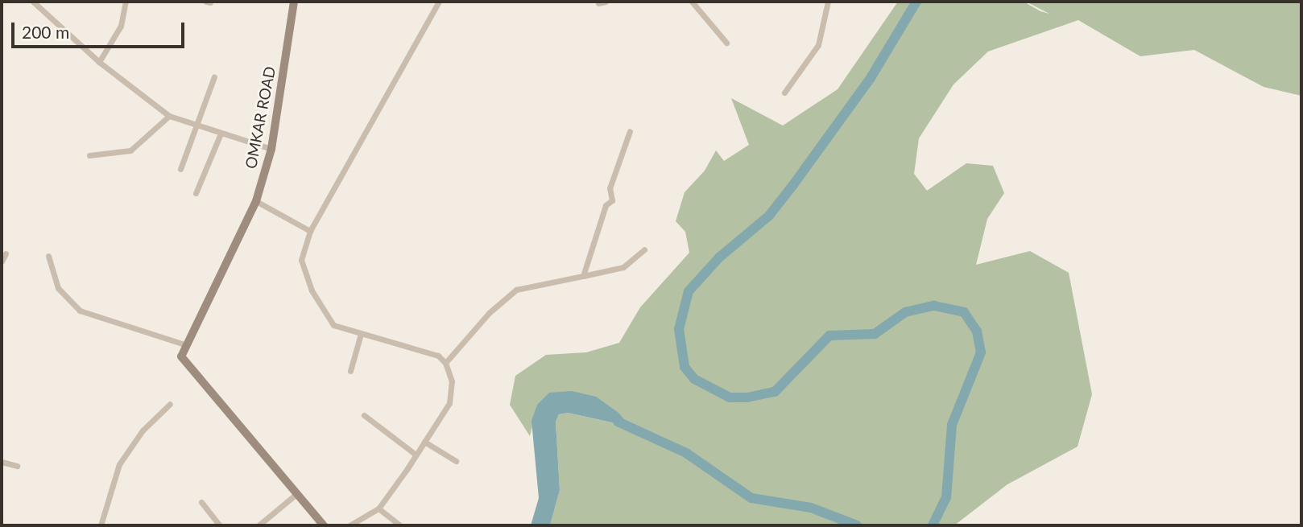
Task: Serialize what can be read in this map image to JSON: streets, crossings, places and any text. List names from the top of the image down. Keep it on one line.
{"streets":{"street":["OMKAR ROAD"]},"scale_bar":"200 m"}
